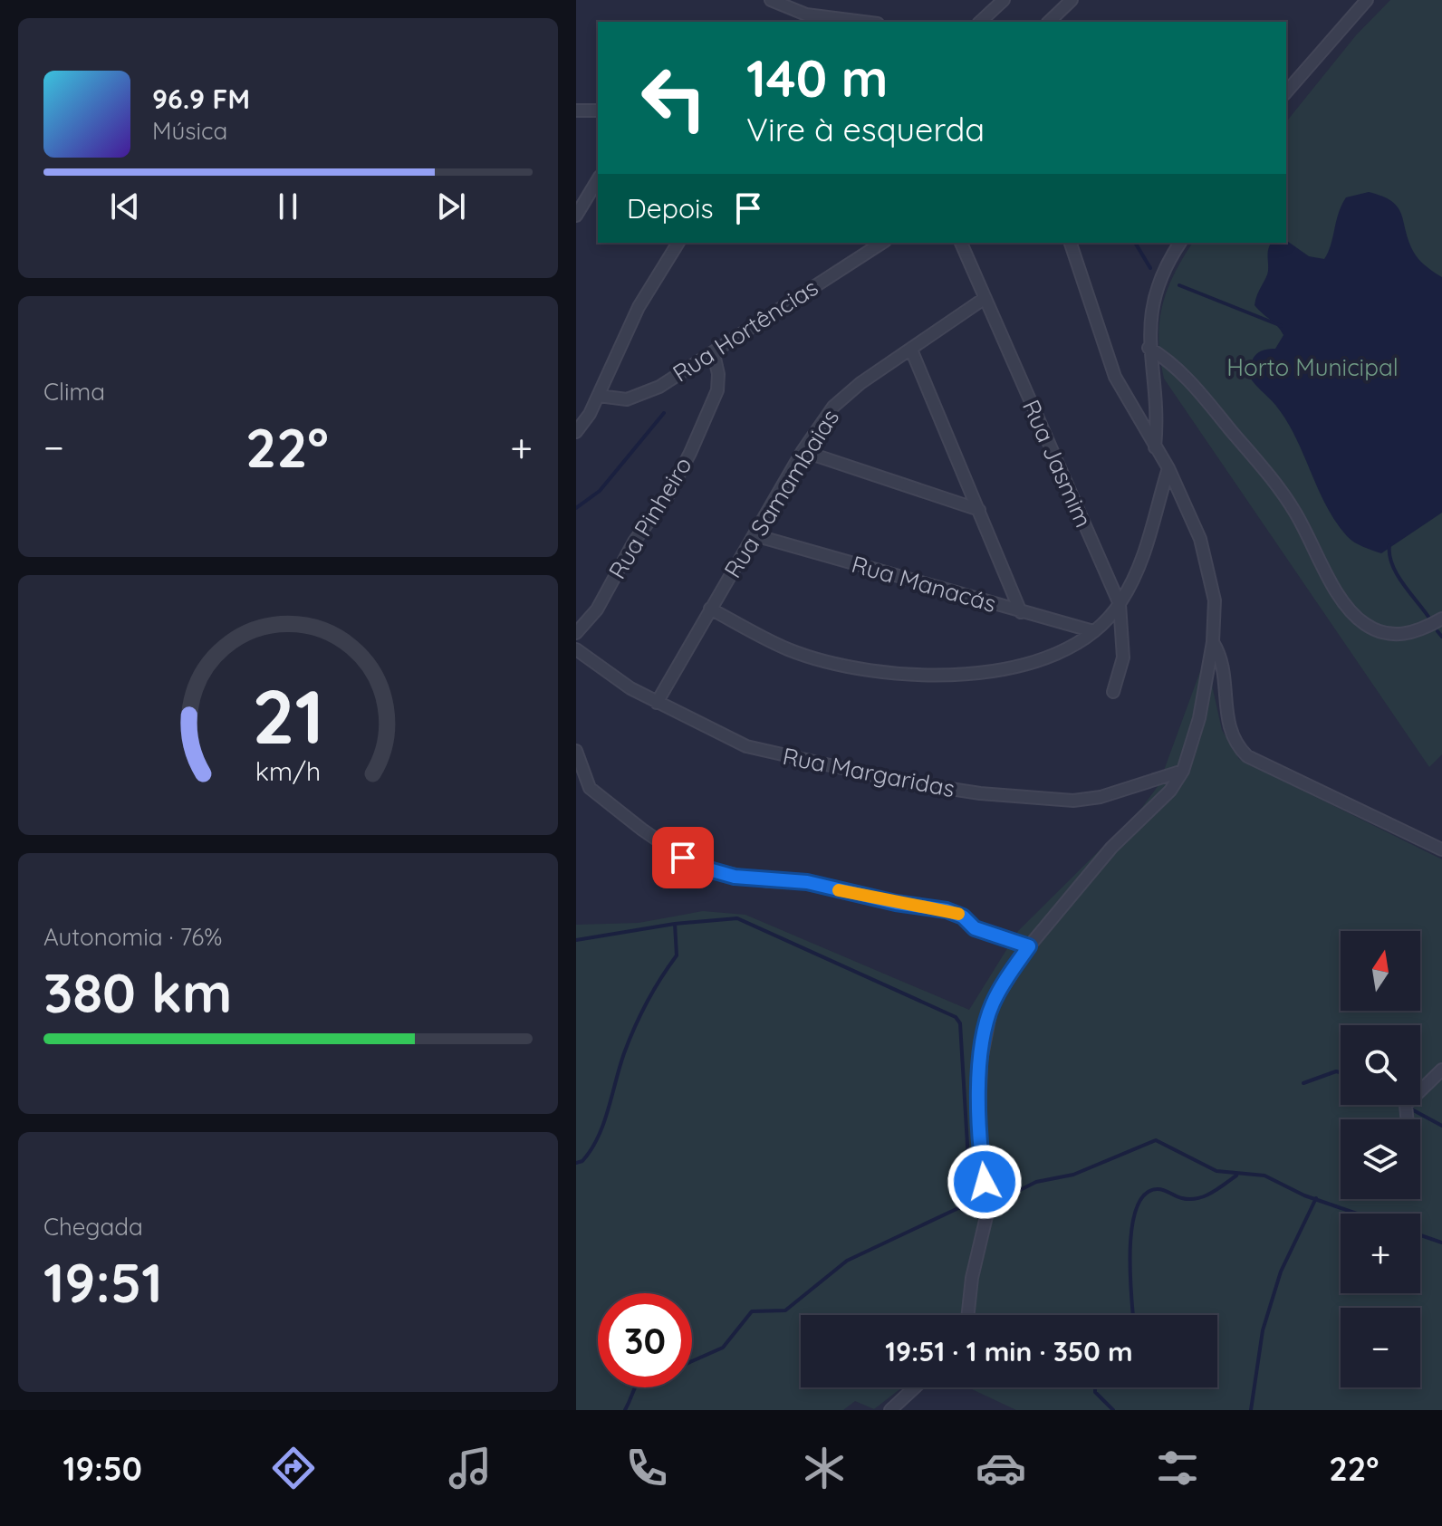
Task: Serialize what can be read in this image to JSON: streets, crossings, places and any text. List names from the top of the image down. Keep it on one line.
{"streets":{"street":["Rua Hortências","Rua Jasmim","Rua Samambaias","Rua Pinheiro","Rua Manacás","Rua Margaridas"]},"crossings":[["Rua Hortências","Rua Pinheiro"],["Rua Jasmim","Rua Samambaias"],["Rua Samambaias","Rua Manacás"],["Rua Samambaias","Rua Margaridas"]],"parks":["Horto Municipal"],"north":"top","page":{"turn":["140 m","Vire à esquerda"],"song":["96.9 FM","Música"],"then":"Depois","tile":["Clima",["Autonomia · 76%","380 km"],["Chegada","19:51"]],"heat":["−","22°","+"],"map_buttons":["+","−"],"limit":"30","trip":"19:51 · 1 min · 350 m","tabs":["19:50","22°"],"gauge":["21","km/h"]}}
